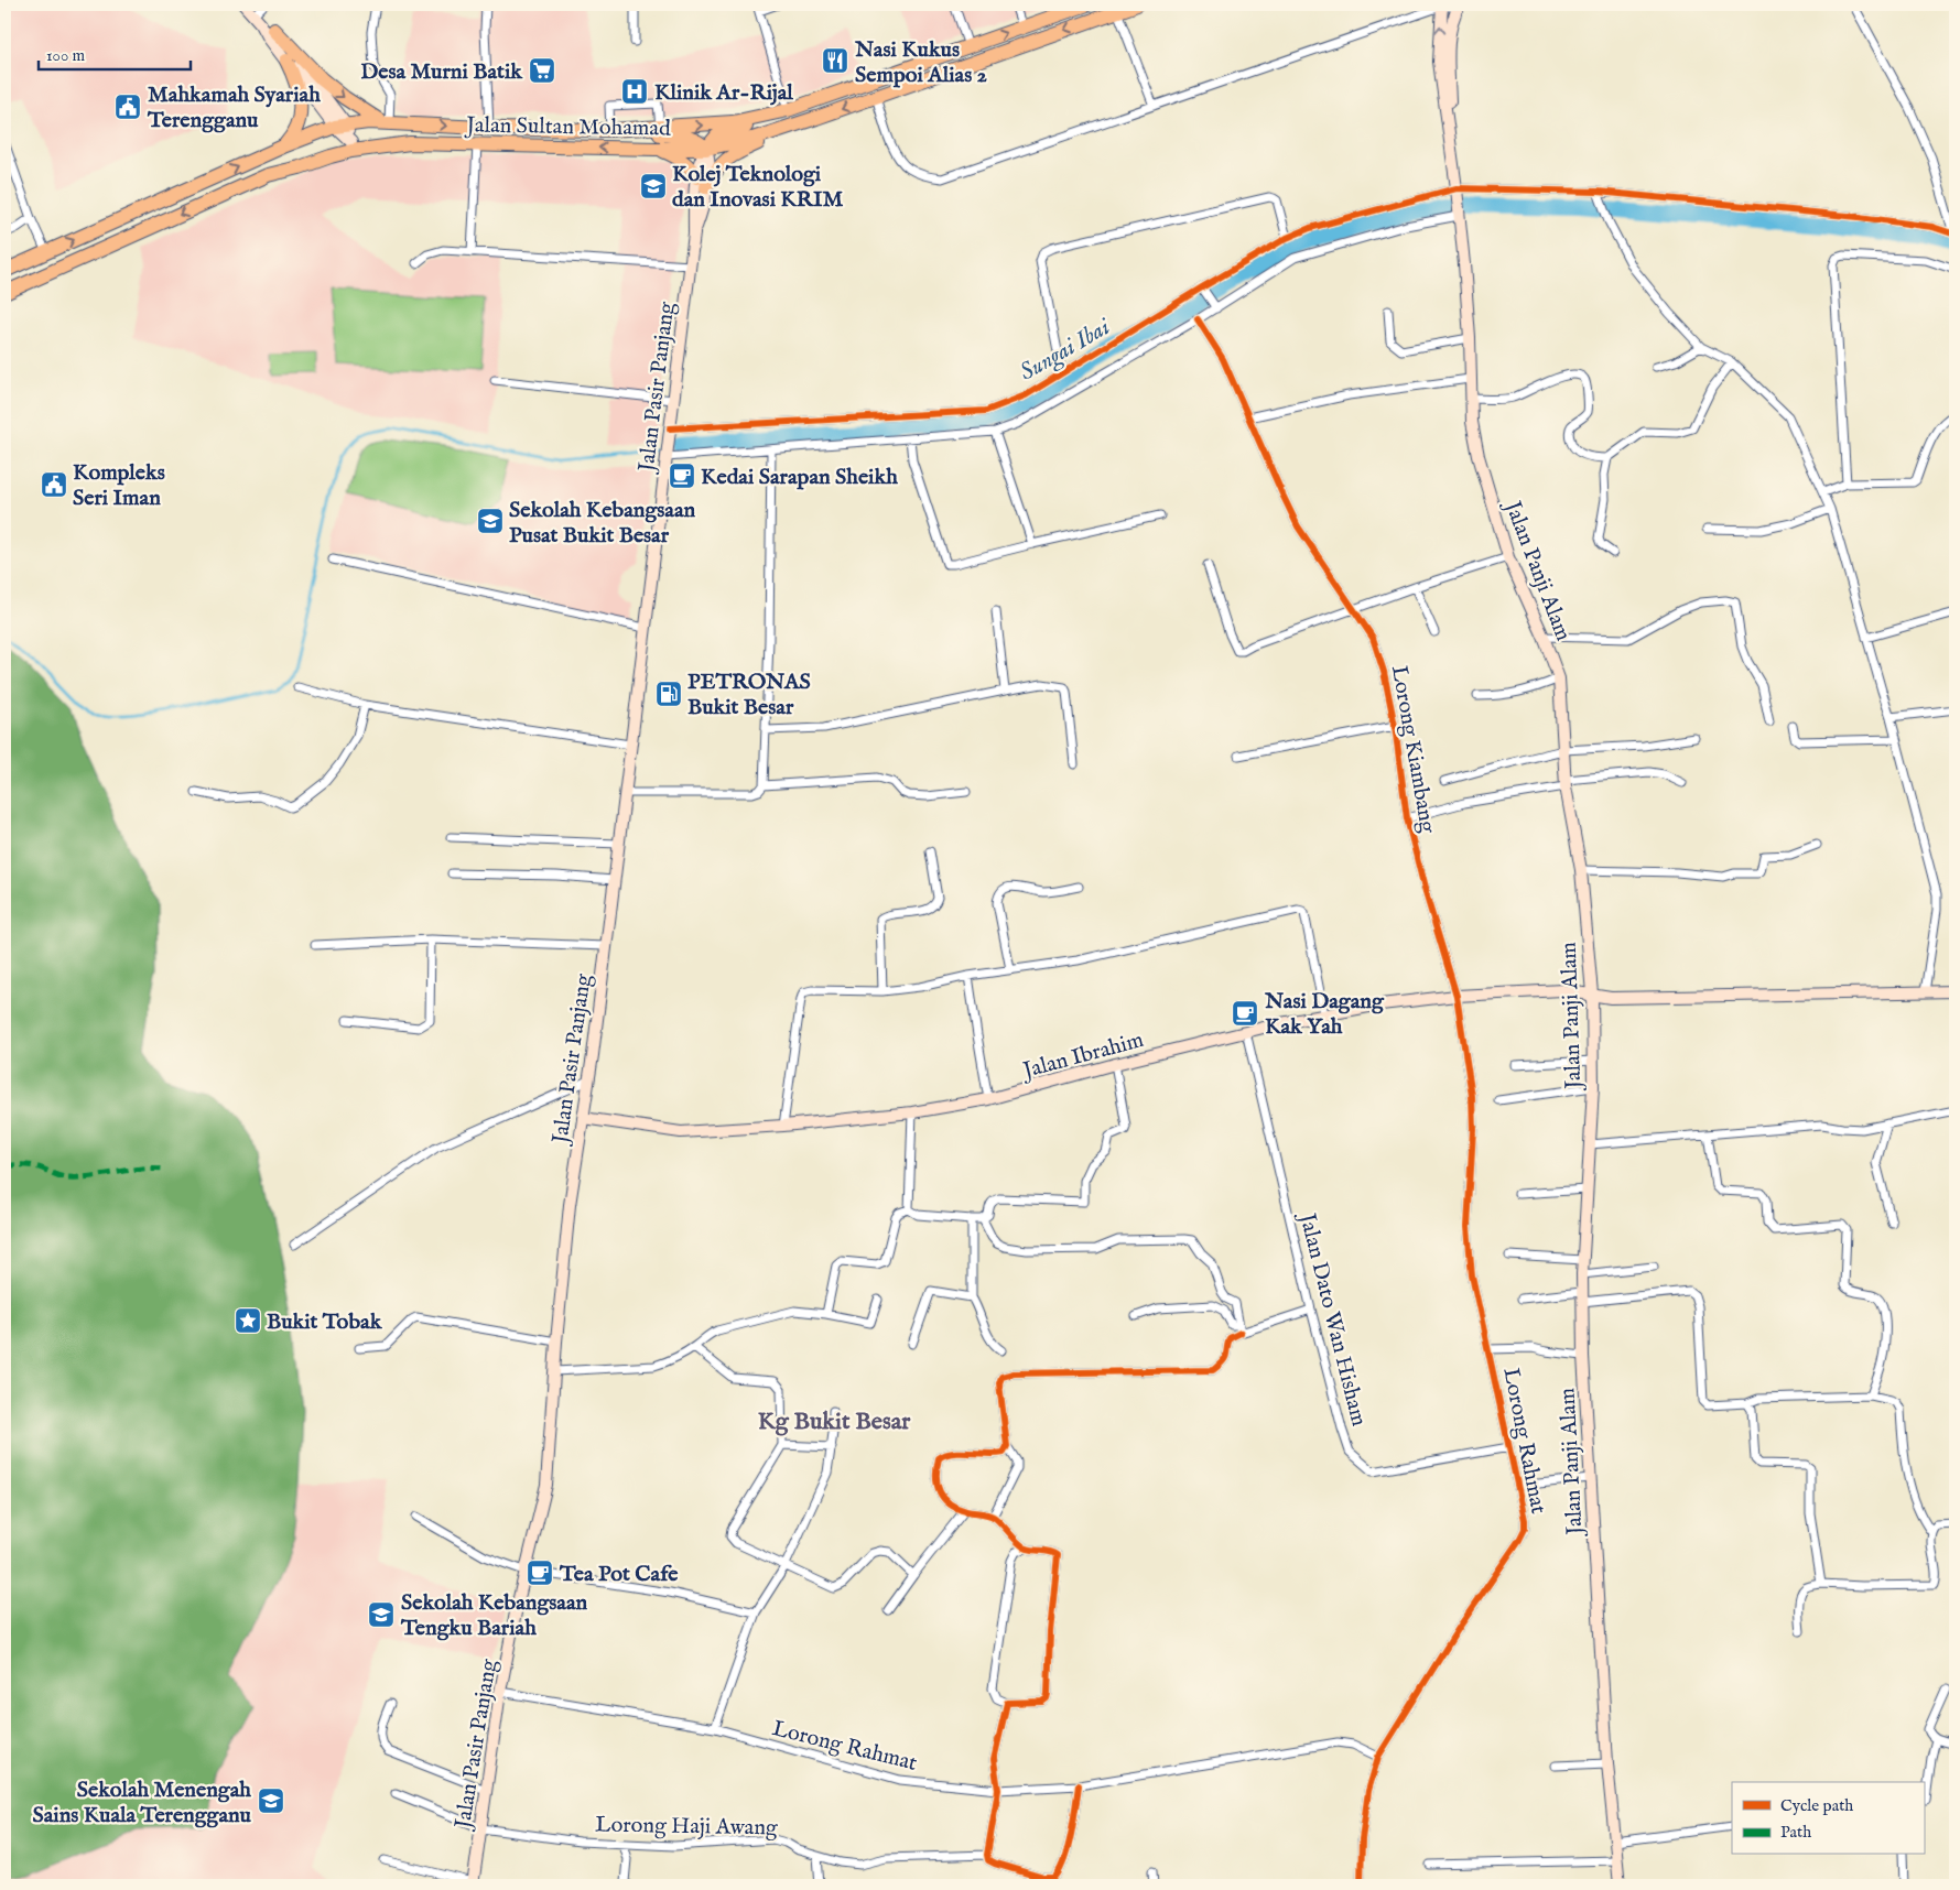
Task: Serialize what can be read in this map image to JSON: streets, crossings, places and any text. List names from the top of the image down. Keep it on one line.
{"streets":{"highway":["Jalan Sultan Mohamad"],"main road":["Jalan Pasir Panjang","Jalan Panji Alam","Jalan Ibrahim"],"street":["Lorong Kiambang","Jalan Dato Wan Hisham","Lorong Rahmat","Lorong Haji Awang"]},"crossings":[["Jalan Sultan Mohamad","Jalan Pasir Panjang"],["Jalan Pasir Panjang","Jalan Ibrahim"],["Jalan Pasir Panjang","Lorong Rahmat"],["Jalan Pasir Panjang","Lorong Haji Awang"],["Jalan Panji Alam","Jalan Ibrahim"],["Lorong Kiambang","Jalan Ibrahim"],["Lorong Kiambang","Lorong Rahmat"],["Jalan Ibrahim","Jalan Dato Wan Hisham"],["Jalan Ibrahim","Lorong Rahmat"],["Jalan Dato Wan Hisham","Lorong Rahmat"]],"districts":["Kg Bukit Besar"],"water":["Sungai Ibai"],"places":{"restaurant":["Nasi Kukus Sempoi Alias 2"],"supermarket":["Desa Murni Batik"],"hospital":["Klinik Ar-Rijal"],"public building":["Mahkamah Syariah Terengganu","Kompleks Seri Iman"],"school or university":["Kolej Teknologi dan Inovasi KRIM","Sekolah Kebangsaan Pusat Bukit Besar","Sekolah Kebangsaan Tengku Bariah","Sekolah Menengah Sains Kuala Terengganu"],"cafe":["Kedai Sarapan Sheikh","Nasi Dagang Kak Yah","Tea Pot Cafe"],"fuel station":["PETRONAS Bukit Besar"],"place":["Bukit Tobak"]},"legend":["Cycle path","Path"],"scale_bar":"100 m"}
